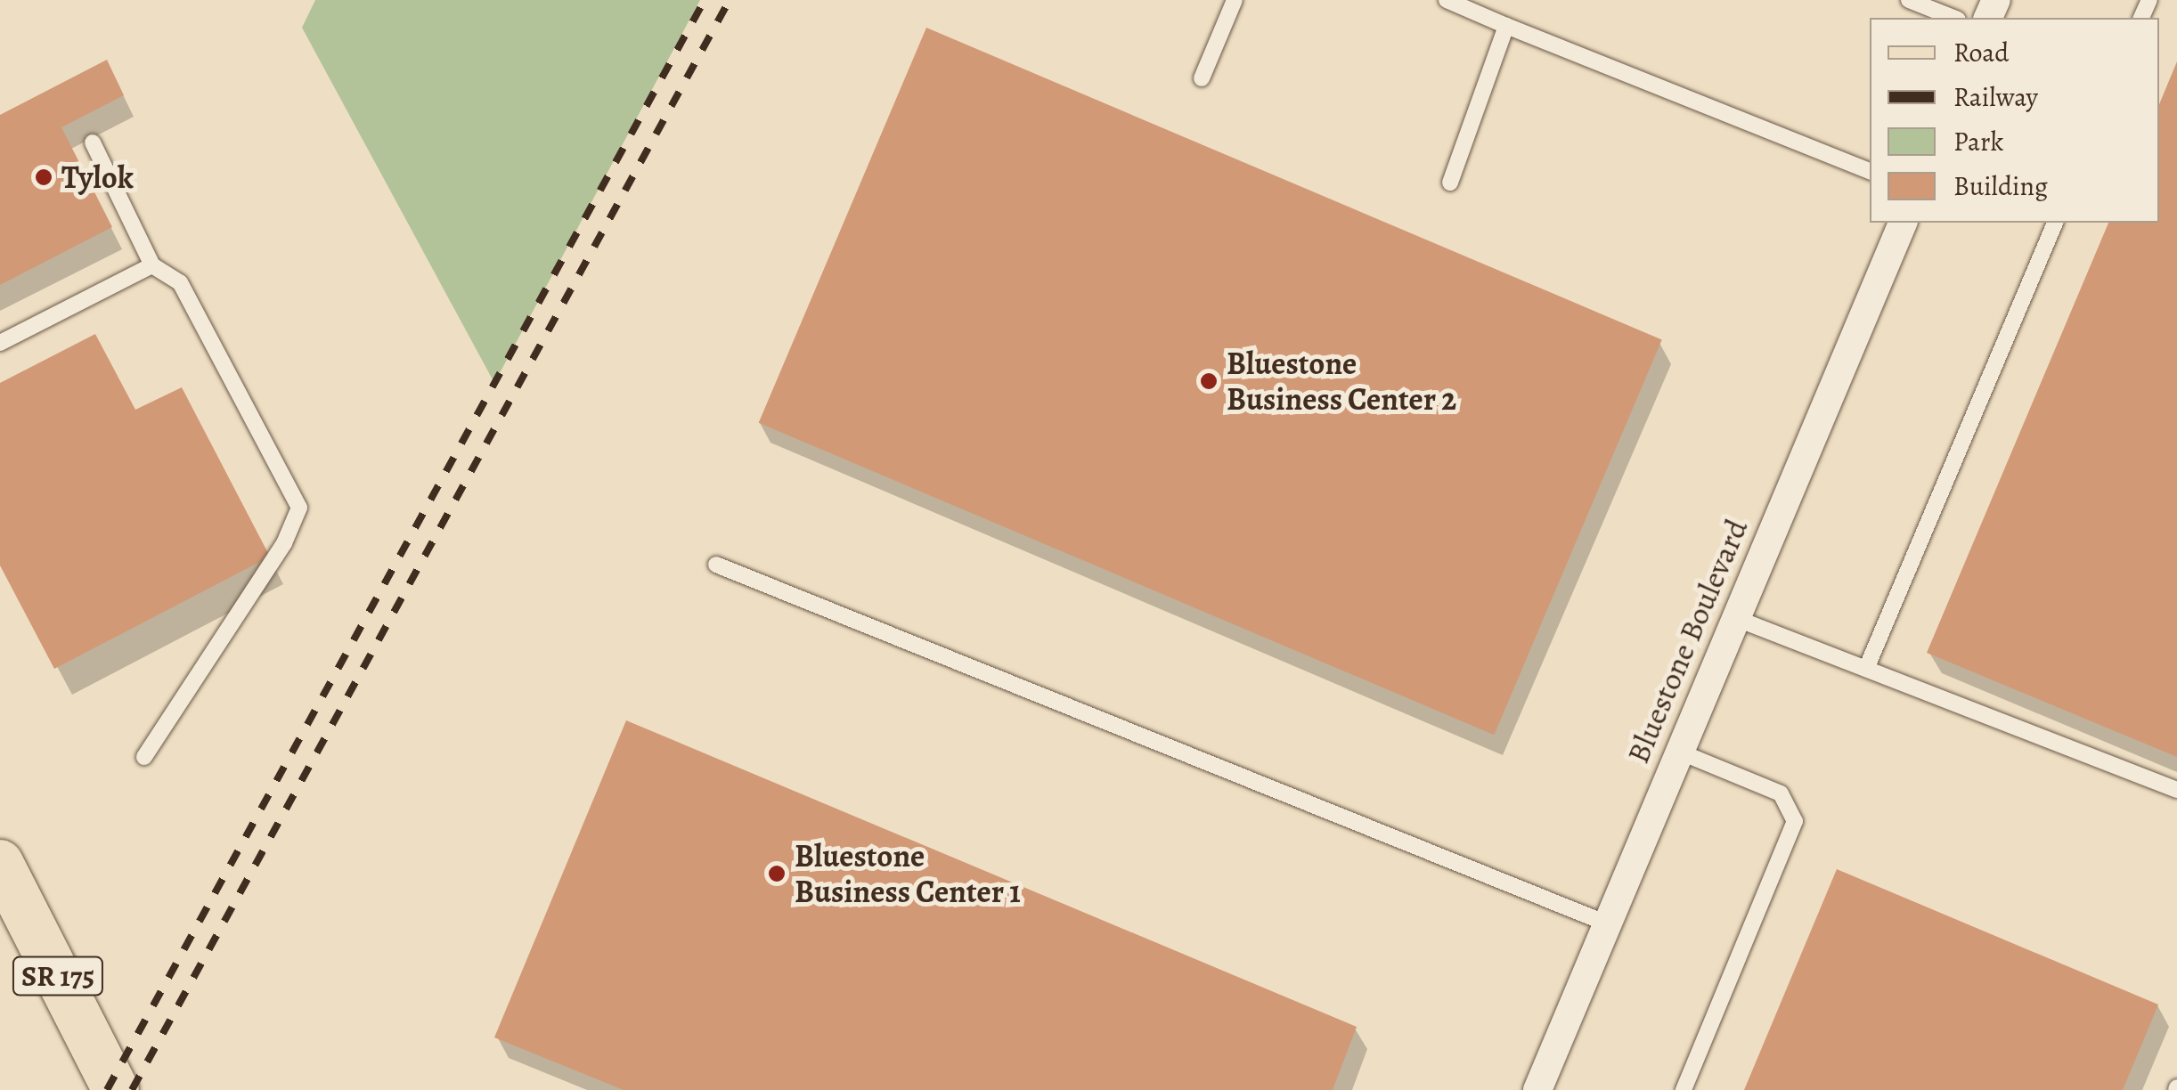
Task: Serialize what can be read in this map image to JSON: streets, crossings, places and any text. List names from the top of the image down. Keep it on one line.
{"streets":{"main road":["SR 175"],"street":["Bluestone Boulevard"]},"places":["Tylok","Bluestone Business Center 2","Bluestone Business Center 1"],"legend":["Road","Railway","Park","Building"]}
